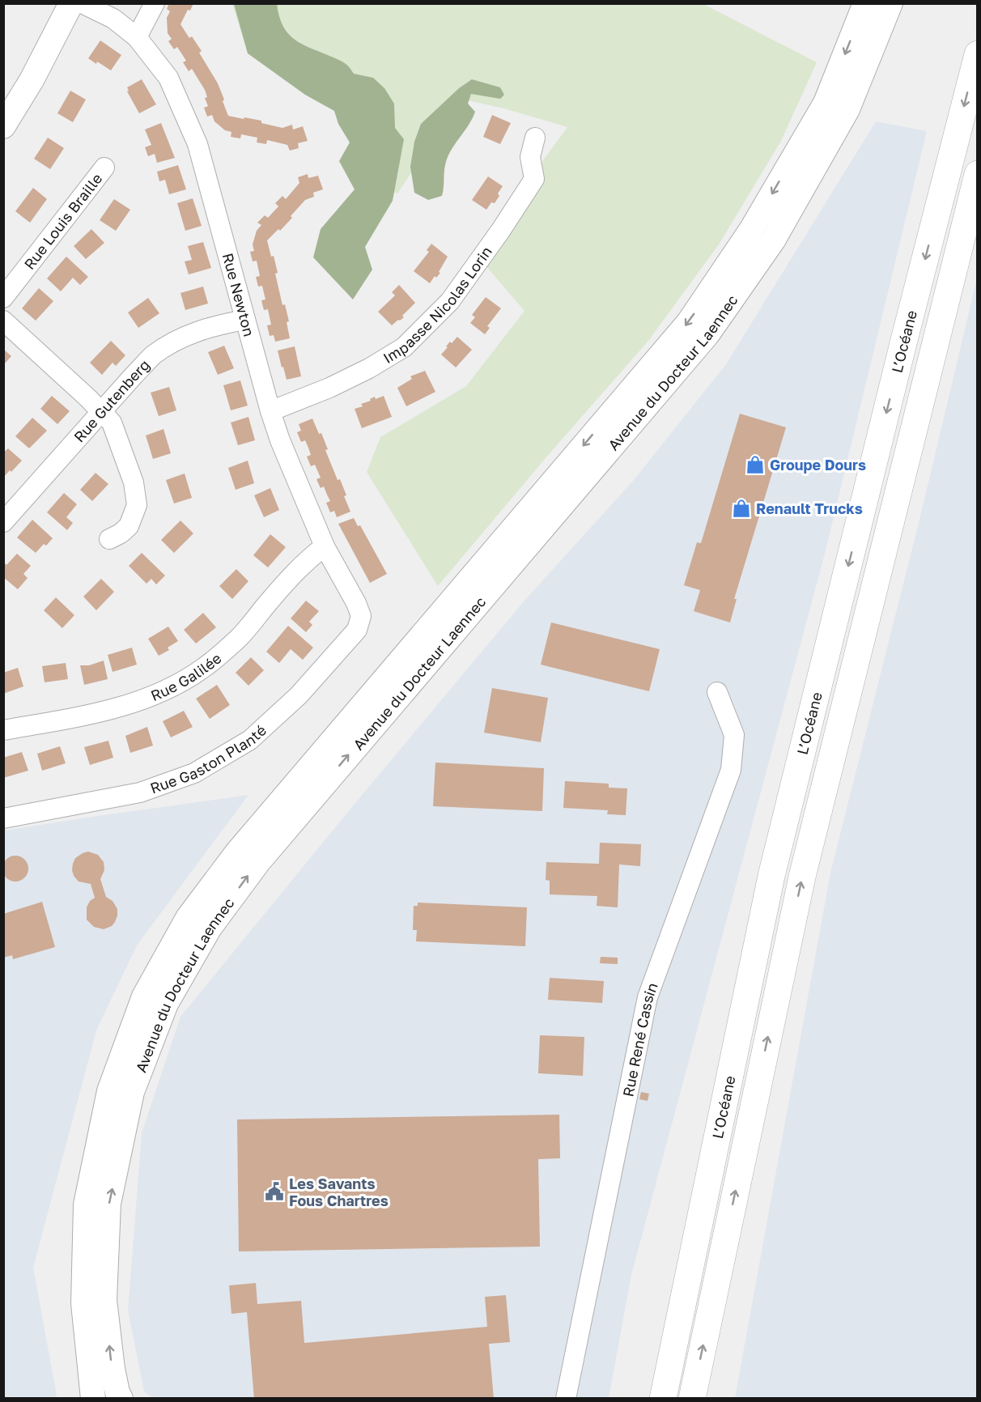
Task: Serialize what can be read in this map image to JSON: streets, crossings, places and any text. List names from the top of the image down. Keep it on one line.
{"streets":{"highway":["L’Océane"],"main road":["Avenue du Docteur Laennec"],"street":["Rue Louis Braille","Rue Newton","Impasse Nicolas Lorin","Rue Gutenberg","Rue Galilée","Rue Gaston Planté","Rue René Cassin"]},"crossings":[["Rue Newton","Impasse Nicolas Lorin"],["Rue Newton","Rue Gutenberg"],["Rue Newton","Rue Galilée"],["Rue Newton","Rue Gaston Planté"]],"places":{"shop":["Groupe Dours","Renault Trucks"],"public building":["Les Savants Fous Chartres"]}}
